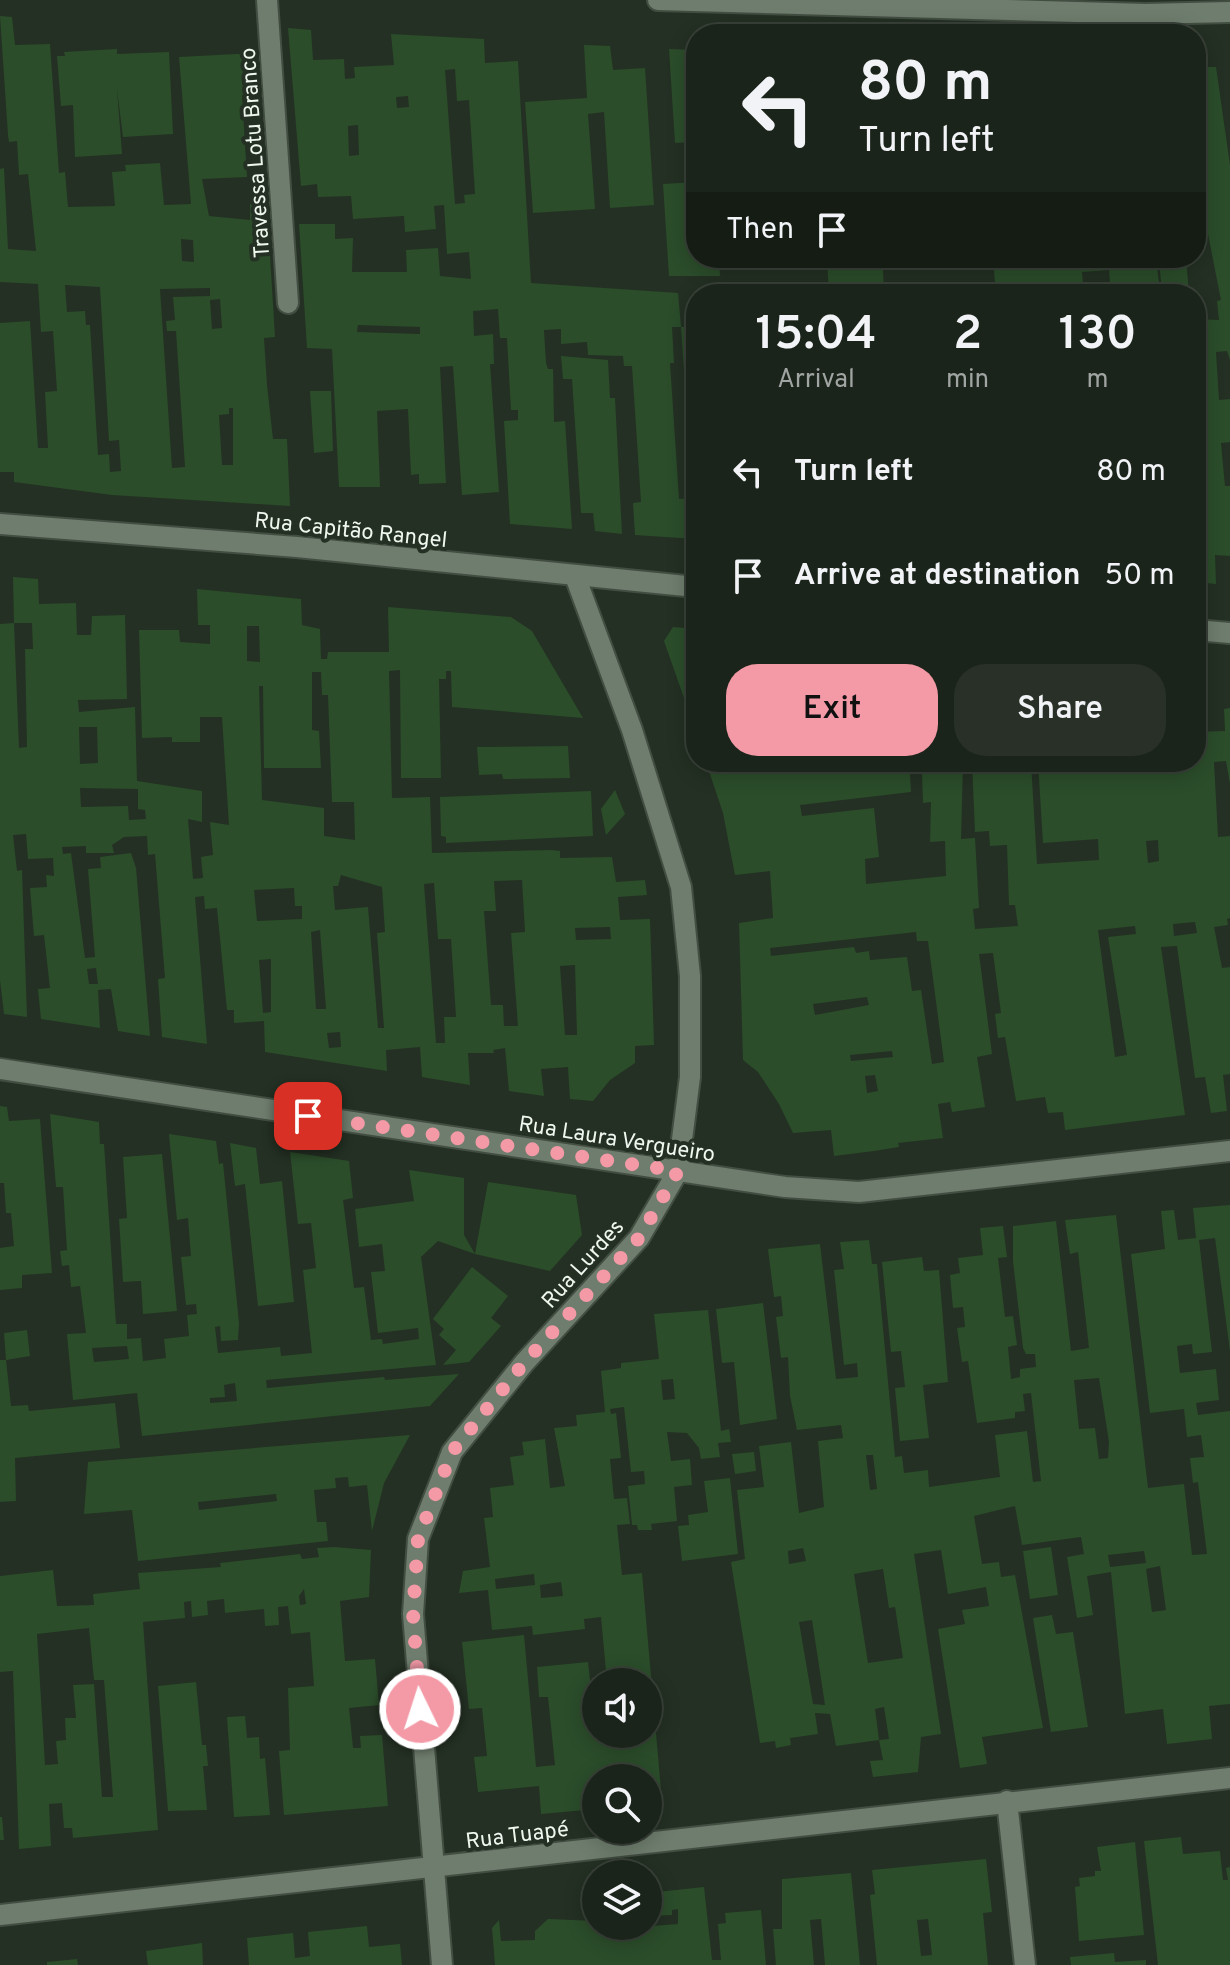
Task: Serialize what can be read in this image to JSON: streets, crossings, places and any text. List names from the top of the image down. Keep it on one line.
{"streets":{"street":["Travessa Lotu Branco","Rua Capitão Rangel","Rua Laura Vergueiro","Rua Lurdes","Rua Tuapé"]},"crossings":[["Rua Capitão Rangel","Rua Lurdes"],["Rua Laura Vergueiro","Rua Lurdes"],["Rua Lurdes","Rua Tuapé"]],"page":{"turn":["80 m","Turn left"],"then":"Then","eta":["15:04","Arrival","2","min","130","m"],"list":[{"name":"Turn left","value":"80 m"},{"name":"Arrive at destination","value":"50 m"}],"buttons":["Exit","Share"]}}
